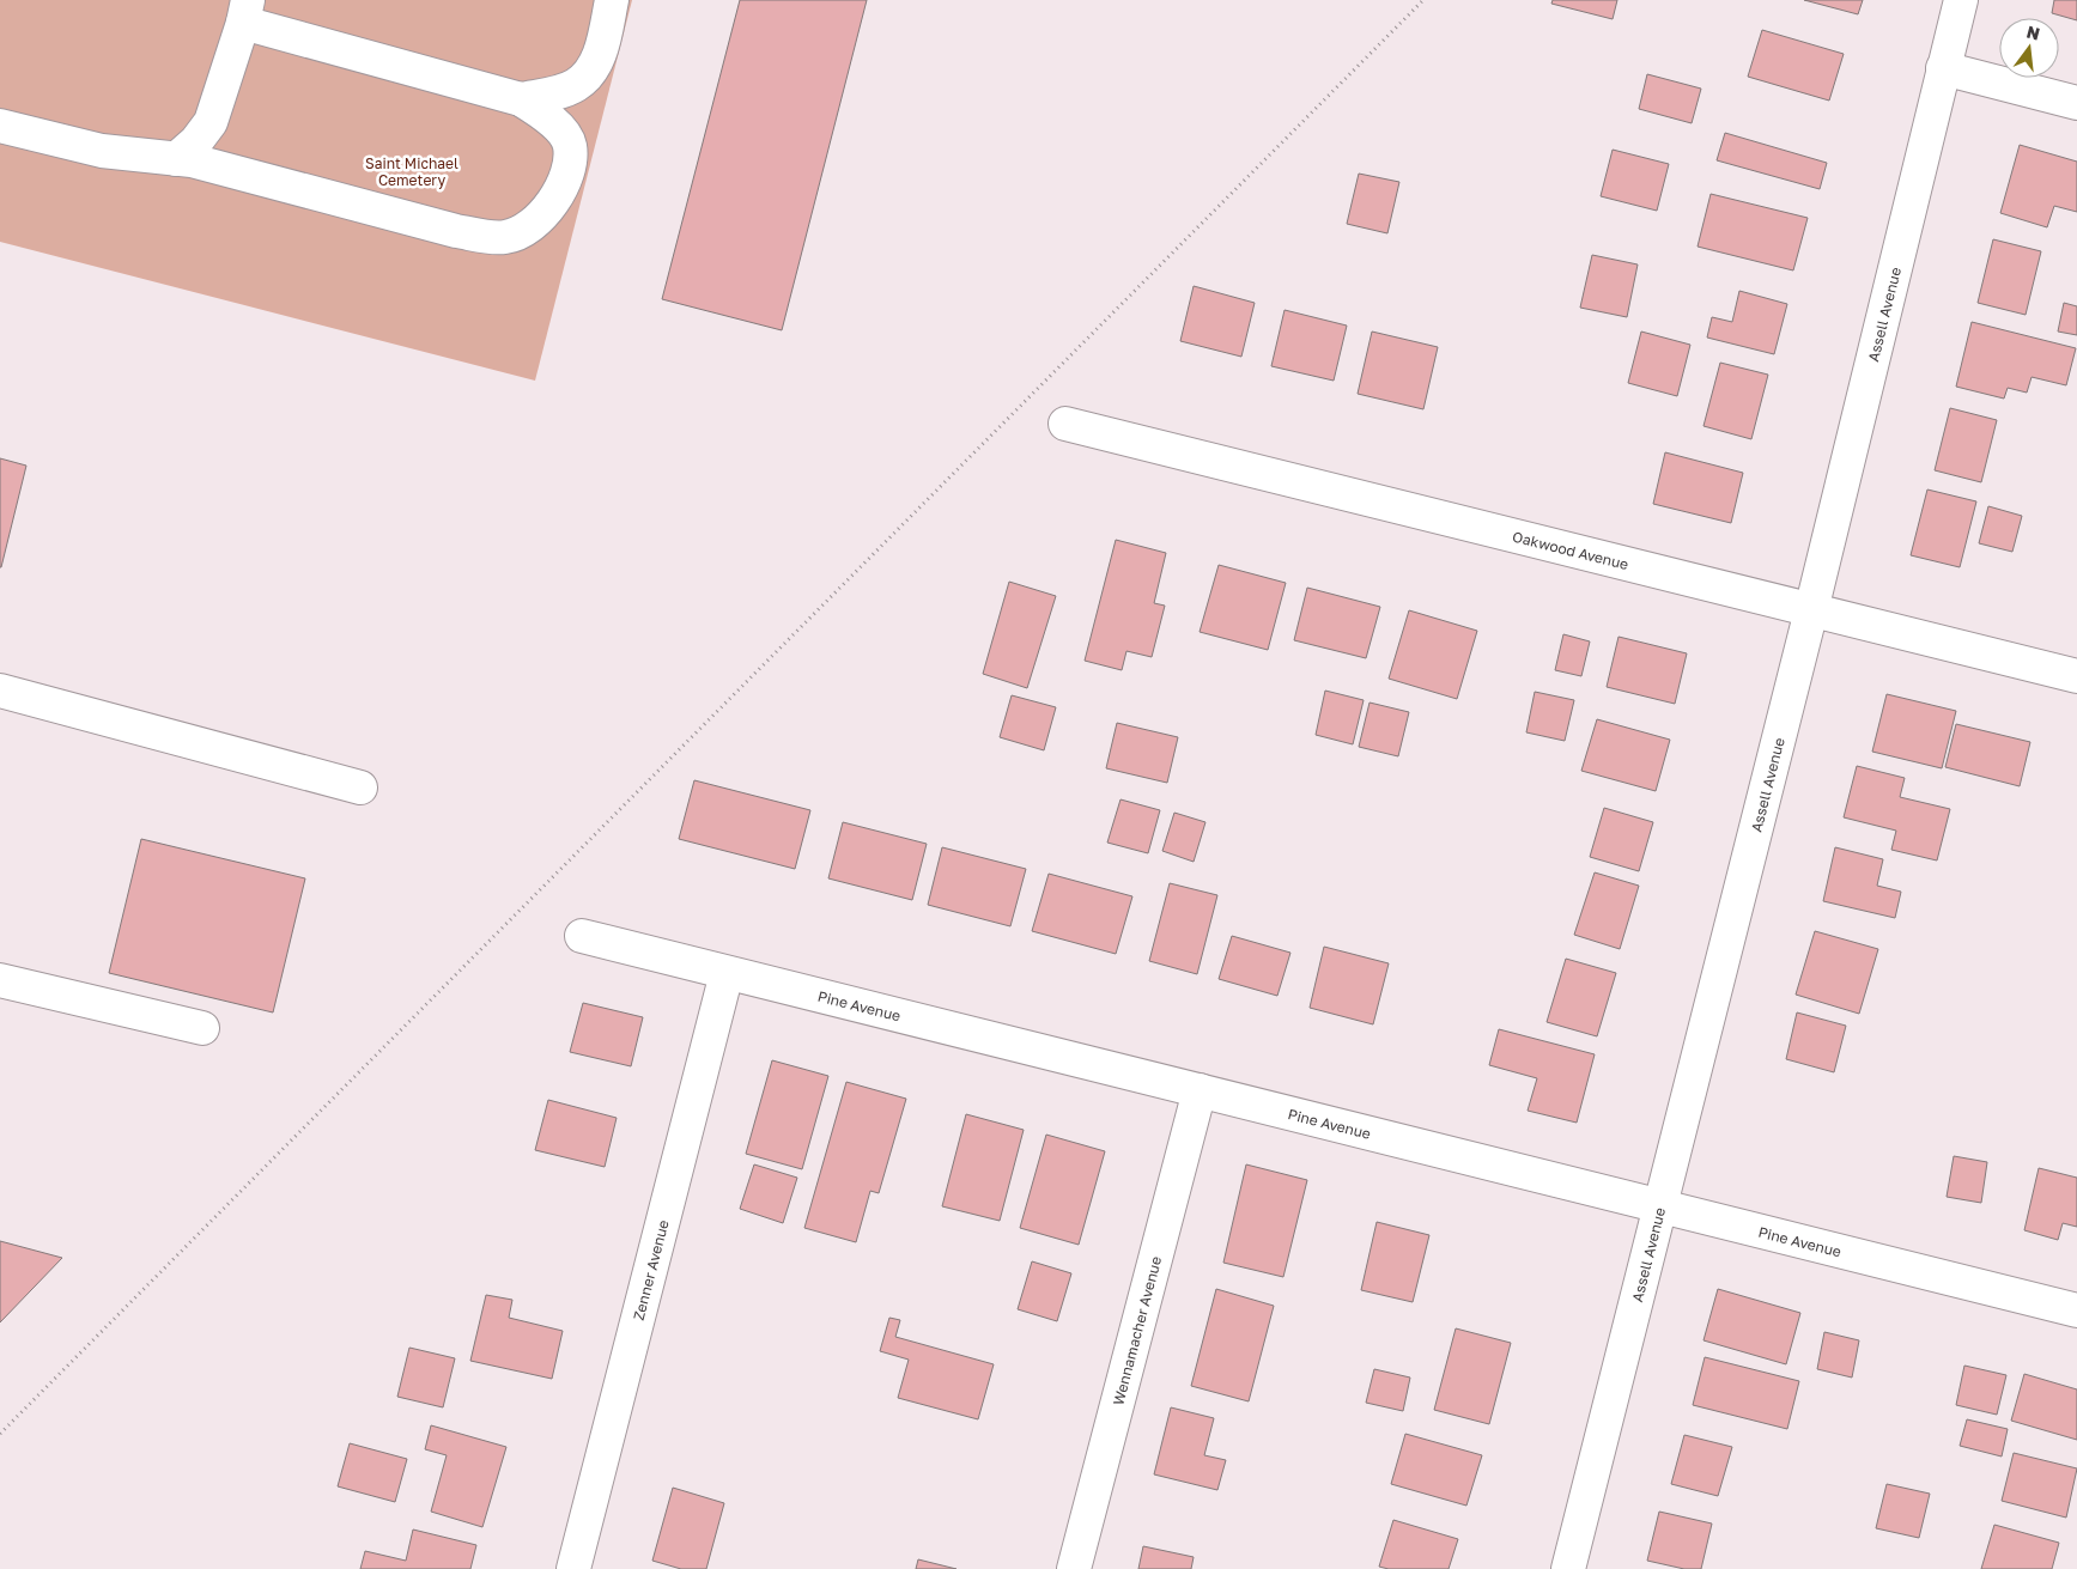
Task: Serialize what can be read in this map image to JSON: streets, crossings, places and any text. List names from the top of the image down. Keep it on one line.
{"streets":{"street":["Assell Avenue","Oakwood Avenue","Pine Avenue","Zenner Avenue","Wennamacher Avenue"]},"crossings":[["Assell Avenue","Oakwood Avenue"],["Assell Avenue","Pine Avenue"],["Pine Avenue","Zenner Avenue"],["Pine Avenue","Wennamacher Avenue"]],"parks":["Saint Michael Cemetery"],"north":"top"}
